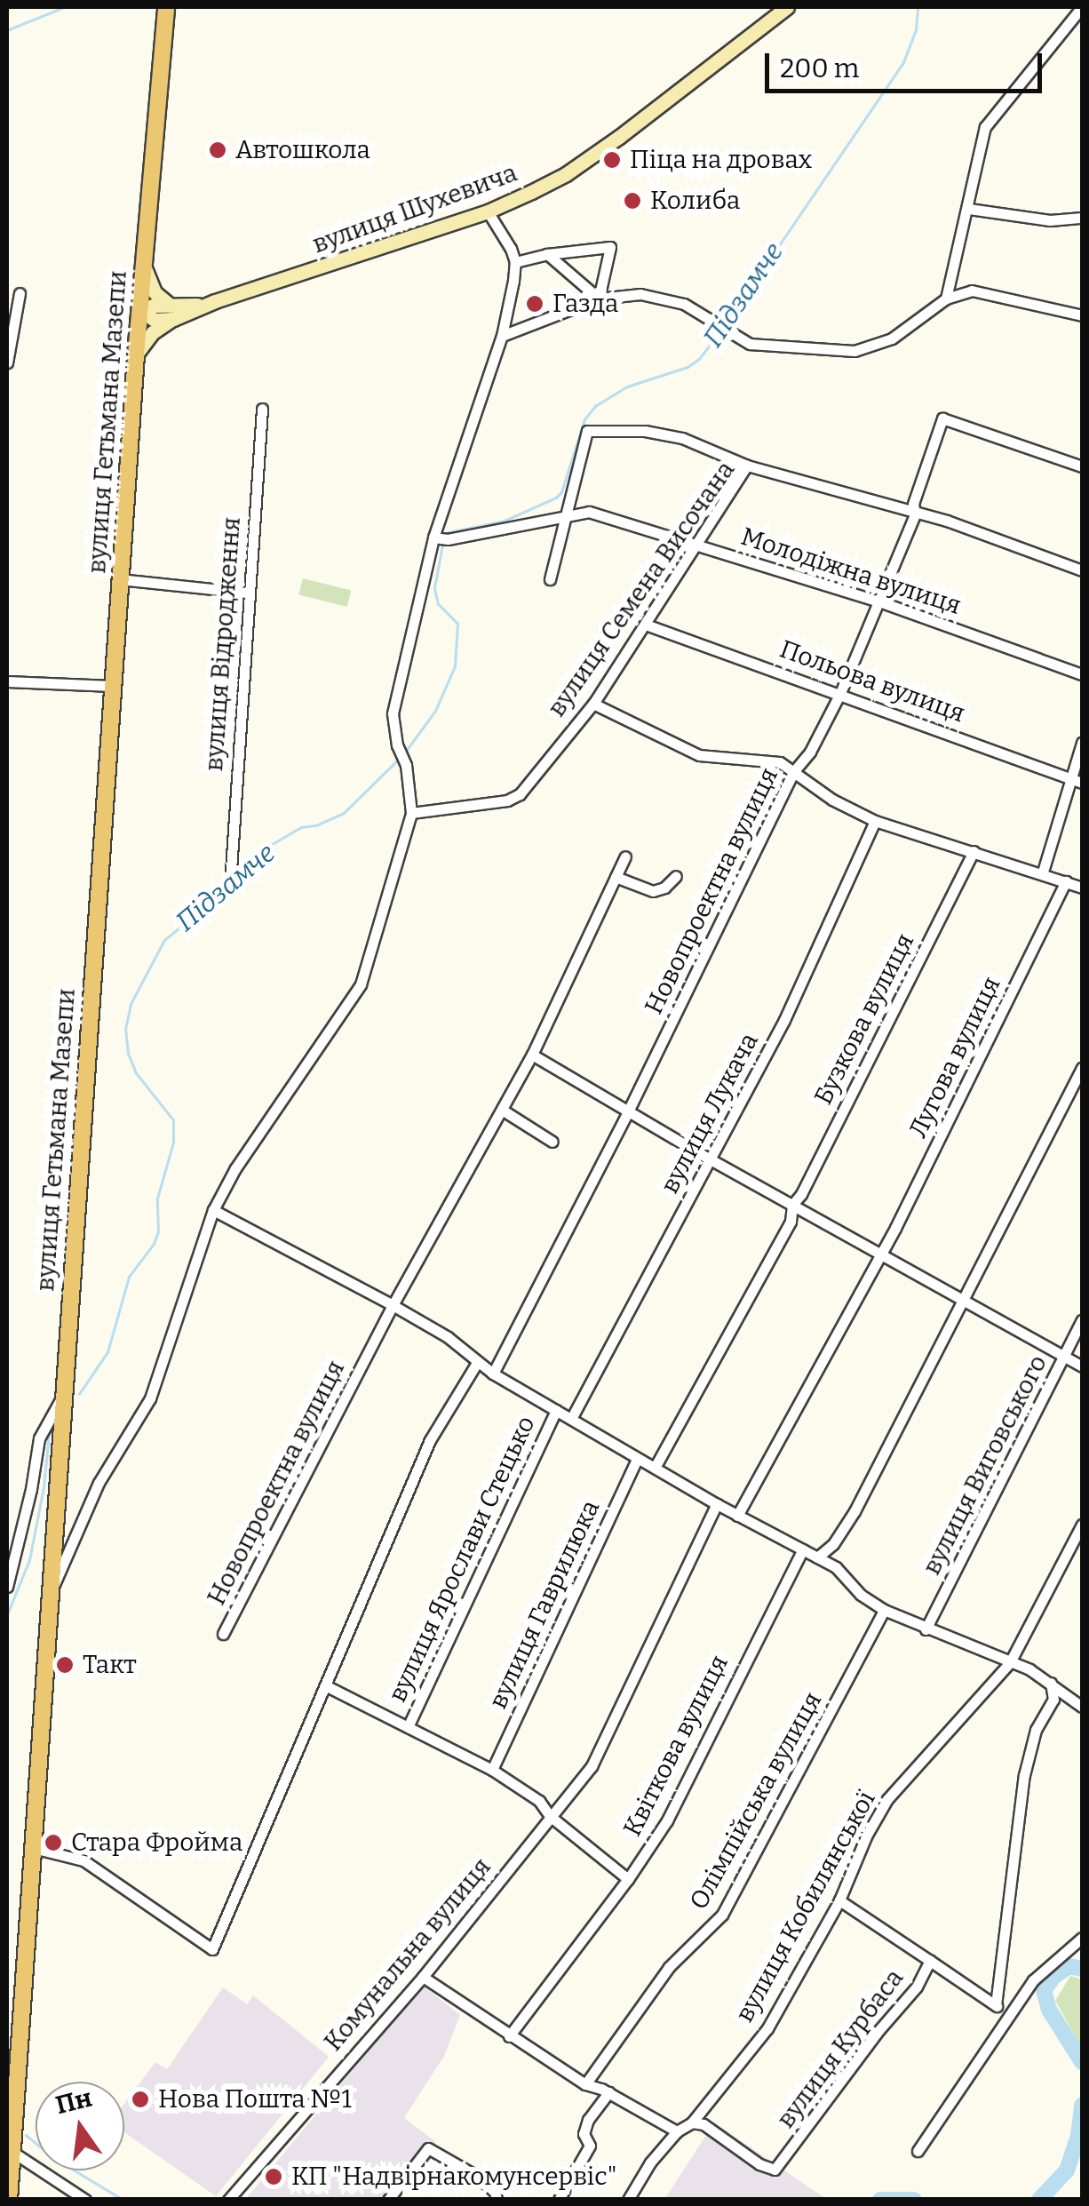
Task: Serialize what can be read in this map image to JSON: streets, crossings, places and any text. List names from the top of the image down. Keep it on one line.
{"streets":{"main road":["вулиця Шухевича","вулиця Гетьмана Мазепи"],"street":["Молодіжна вулиця","вулиця Семена Височана","вулиця Відродження","Польова вулиця","Новопроектна вулиця","Бузкова вулиця","Лугова вулиця","вулиця Лукача","вулиця Виговського","вулиця Ярослави Стецько","вулиця Гаврилюка","Квіткова вулиця","Олімпійська вулиця","вулиця Кобилянської","Комунальна вулиця","вулиця Курбаса"]},"crossings":[["Молодіжна вулиця","вулиця Семена Височана"],["Молодіжна вулиця","Новопроектна вулиця"],["вулиця Семена Височана","Польова вулиця"],["вулиця Семена Височана","Новопроектна вулиця"],["Польова вулиця","Новопроектна вулиця"],["вулиця Кобилянської","вулиця Курбаса"]],"water":["Підзамче"],"places":["Автошкола","Піца на дровах","Колиба","Газда","Такт","Стара Фройма","Нова Пошта №1","КП \"Надвірнакомунсервіс\""],"scale_bar":"200 m","north":"top"}
